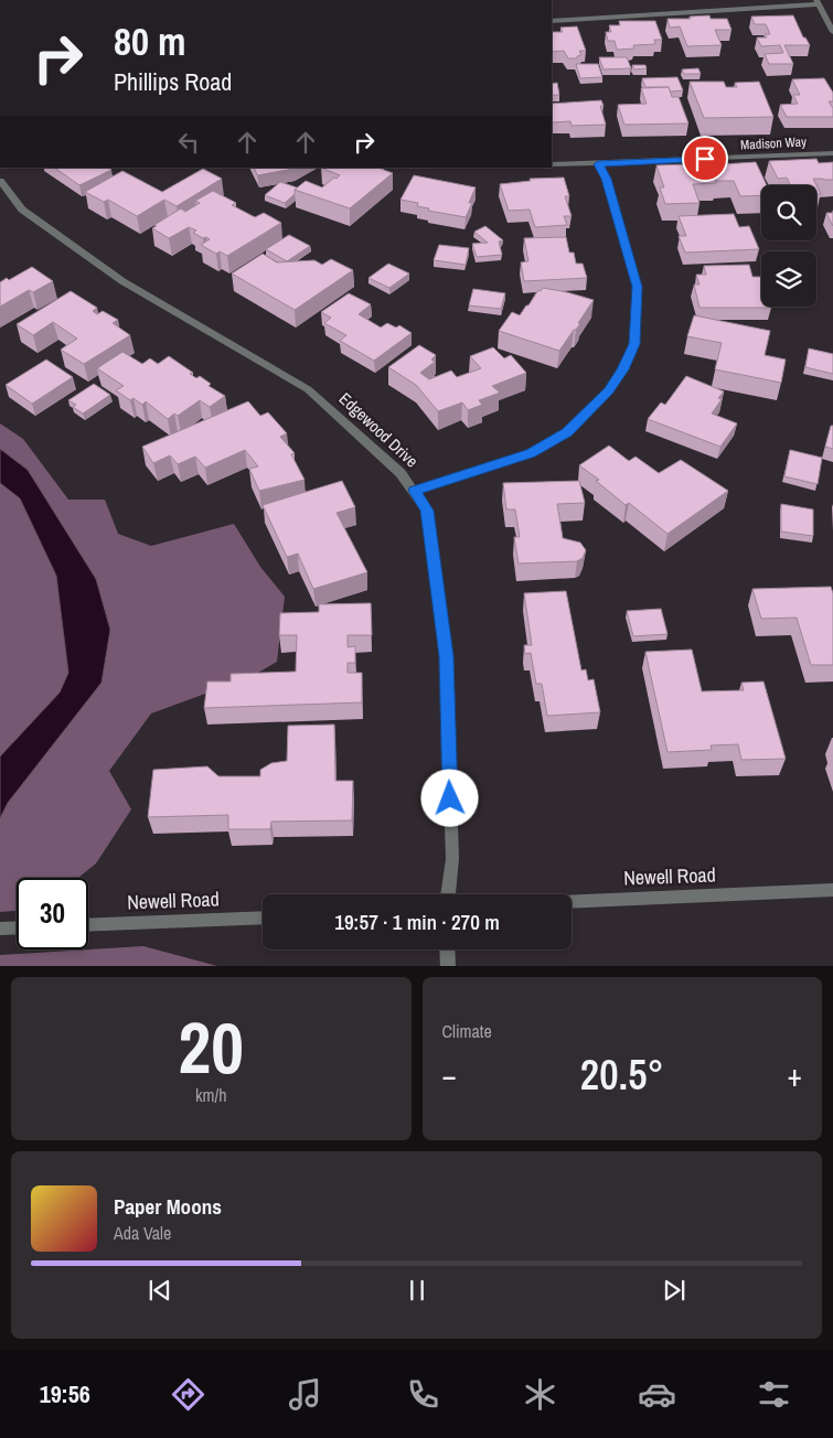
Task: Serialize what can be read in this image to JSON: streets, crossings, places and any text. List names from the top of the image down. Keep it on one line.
{"streets":{"street":["Madison Way","Edgewood Drive","Newell Road"]},"page":{"turn":["80 m","Phillips Road"],"limit":"30","trip":"19:57 · 1 min · 270 m","tile":[["20","km/h"],"Climate"],"heat":["−","20.5°","+"],"song":["Paper Moons","Ada Vale"],"tabs":"19:56"}}
